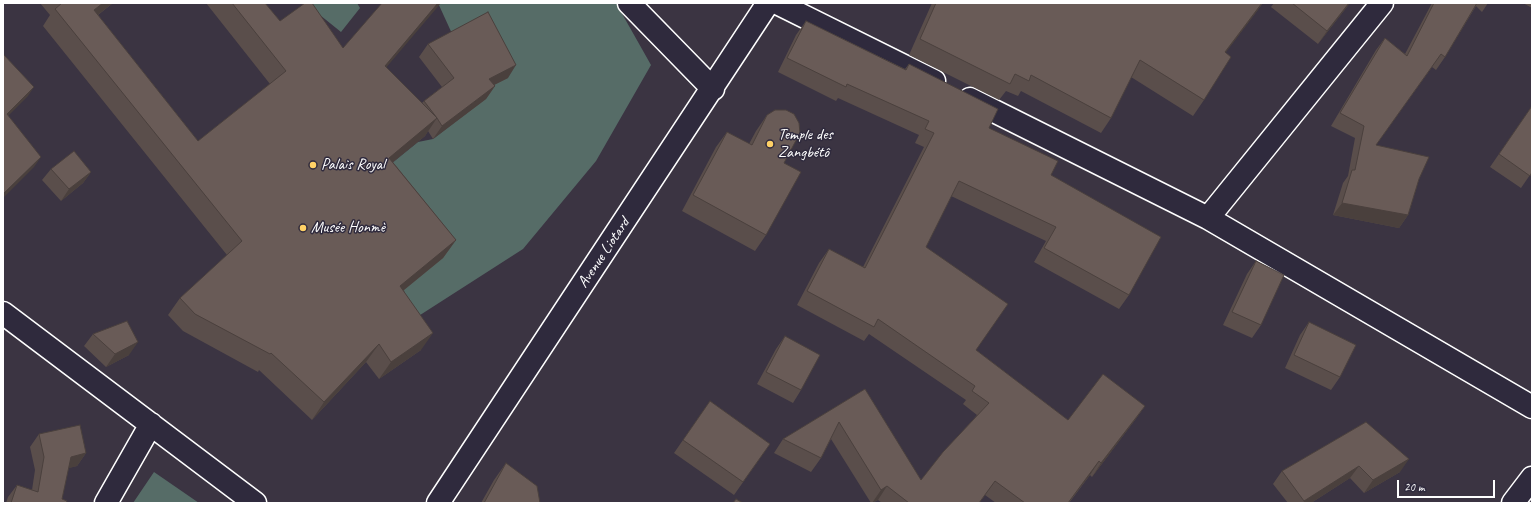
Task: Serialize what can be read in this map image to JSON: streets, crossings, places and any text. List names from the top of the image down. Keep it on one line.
{"streets":{"street":["Avenue Liotard"]},"places":["Temple des Zangbétô","Palais Royal","Musée Honmè"],"scale_bar":"20 m"}
